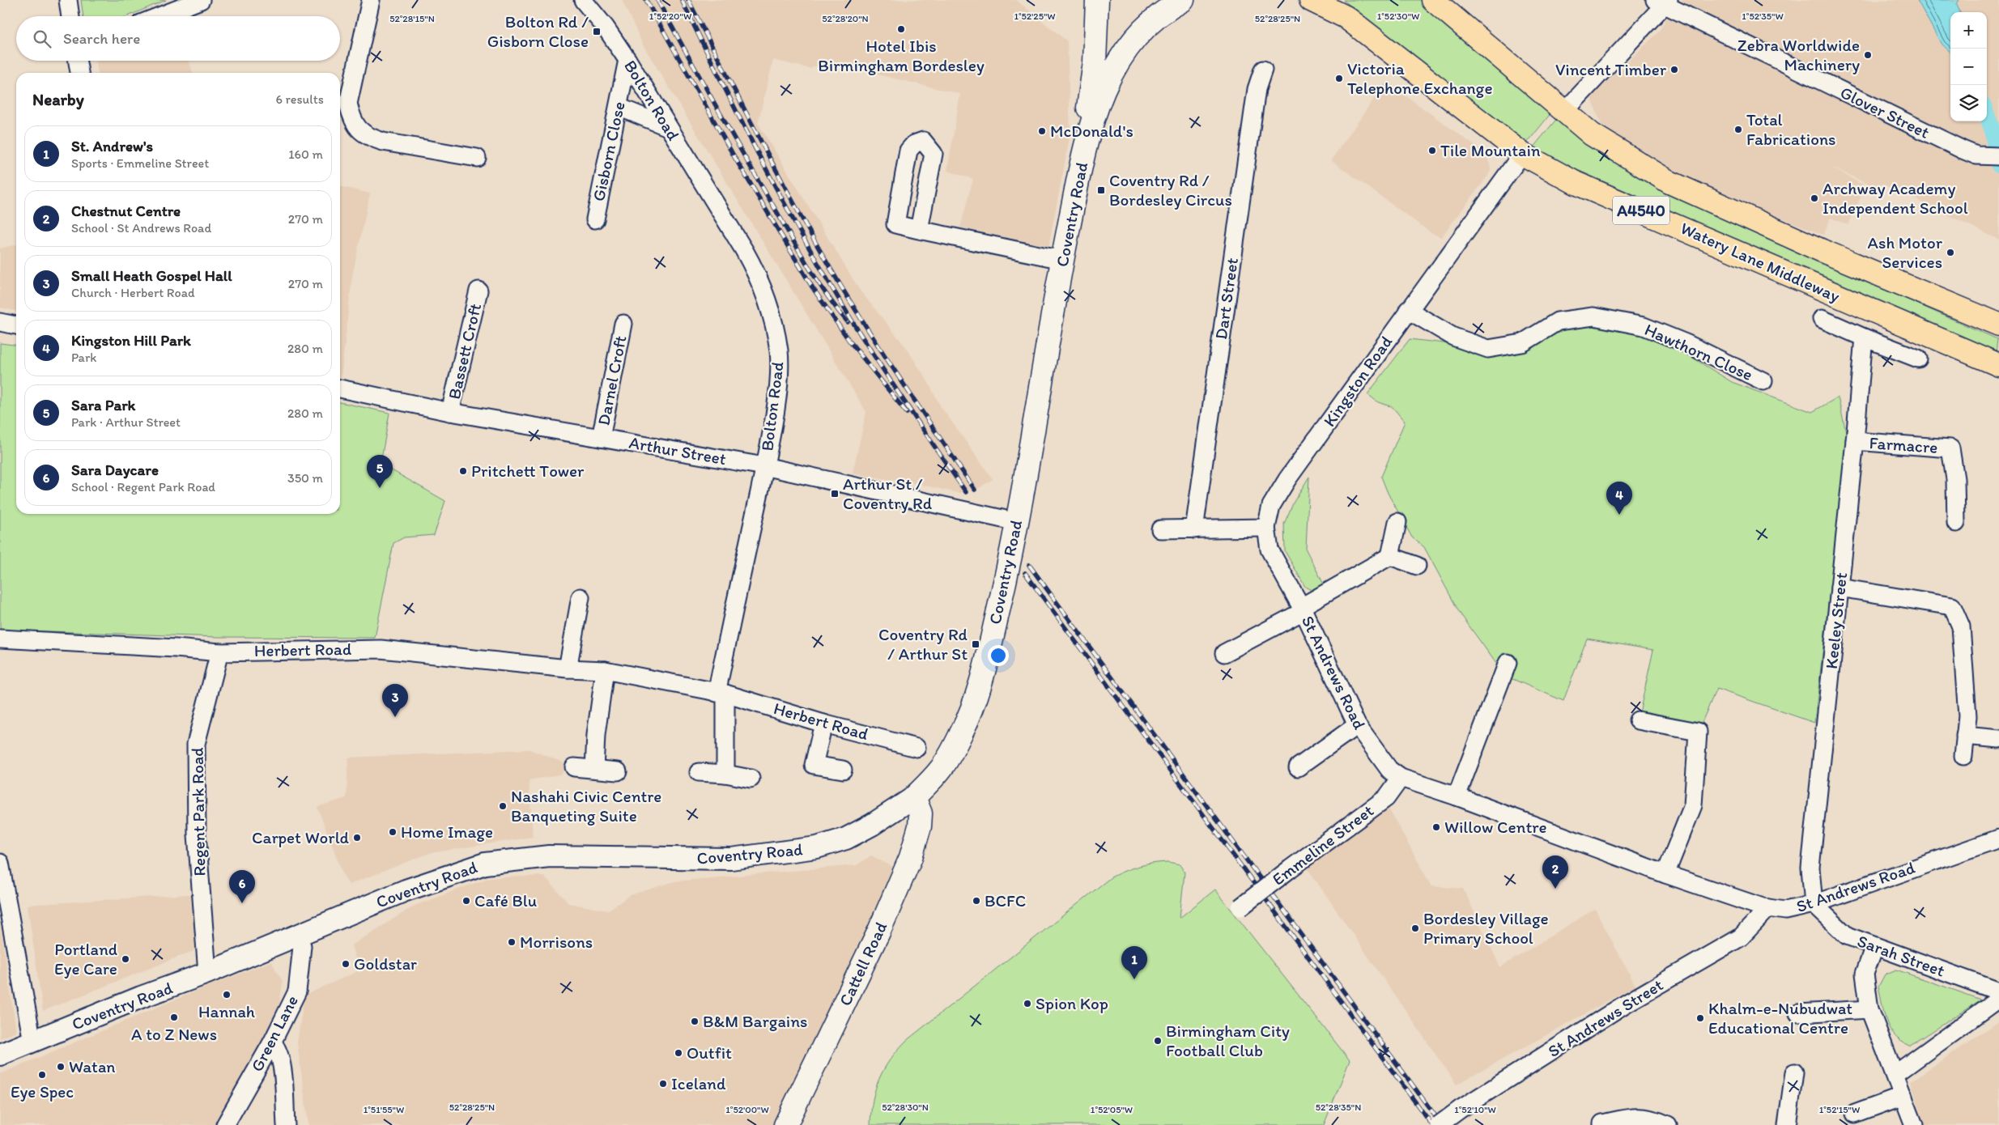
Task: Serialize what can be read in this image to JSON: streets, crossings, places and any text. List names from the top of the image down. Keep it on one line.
{"streets":{"highway":["A4540","Watery Lane Middleway"],"main road":["Coventry Road","Cattell Road"],"street":["Bolton Road","Glover Street","Gisborn Close","Dart Street","Bassett Croft","Hawthorn Close","Darnel Croft","Kingston Road","Farmacre","Arthur Street","Keeley Street","Herbert Road","St Andrews Road","Regent Park Road","Emmeline Street","Sarah Street","St Andrews Street","Green Lane"]},"crossings":[["Bolton Road","Gisborn Close"],["Bolton Road","Arthur Street"],["Bolton Road","Herbert Road"],["Coventry Road","Arthur Street"],["Coventry Road","Regent Park Road"],["Coventry Road","Cattell Road"],["Coventry Road","Green Lane"],["Watery Lane Middleway","Kingston Road"],["Bassett Croft","Arthur Street"],["Hawthorn Close","Kingston Road"],["Darnel Croft","Arthur Street"],["Kingston Road","St Andrews Road"],["Farmacre","Keeley Street"],["Keeley Street","St Andrews Road"],["Keeley Street","Sarah Street"],["Herbert Road","Regent Park Road"],["St Andrews Road","Emmeline Street"],["St Andrews Road","Sarah Street"],["St Andrews Road","St Andrews Street"]],"places":{"other":["Hotel Ibis Birmingham Bordesley","Zebra Worldwide Machinery","Vincent Timber","Victoria Telephone Exchange","Total Fabrications","McDonald's","Tile Mountain","Archway Academy Independent School","Ash Motor Services","Pritchett Tower","Nashahi Civic Centre Banqueting Suite","Willow Centre","Home Image","Carpet World","Café Blu","BCFC","Bordesley Village Primary School","Morrisons","Portland Eye Care","Goldstar","Hannah","Spion Kop","A to Z News","Khalm-e-Nubudwat Educational Centre","B&M Bargains","Birmingham City Football Club","Outfit","Watan","Eye Spec","Iceland"],"transit":["Bolton Rd / Gisborn Close","Coventry Rd / Bordesley Circus","Arthur St / Coventry Rd","Coventry Rd / Arthur St"]},"page":{"map_buttons":["+","−"],"search":"Search here","heading":["Nearby","6 results"],"list":[{"mark":"1","name":"St. Andrew's","note":"Sports · Emmeline Street","value":"160 m"},{"mark":"2","name":"Chestnut Centre","note":"School · St Andrews Road","value":"270 m"},{"mark":"3","name":"Small Heath Gospel Hall","note":"Church · Herbert Road","value":"270 m"},{"mark":"4","name":"Kingston Hill Park","note":"Park","value":"280 m"},{"mark":"5","name":"Sara Park","note":"Park · Arthur Street","value":"280 m"},{"mark":"6","name":"Sara Daycare","note":"School · Regent Park Road","value":"350 m"}],"pins":["5","4","3","2","6","1"]},"coordinates":["1°52'20\"W","1°52'25\"W","1°52'35\"W","1°52'30\"W","52°28'20\"N","52°28'25\"N","52°28'15\"N","52°28'30\"N","52°28'35\"N","1°51'55\"W","1°52'00\"W","1°52'05\"W","1°52'10\"W","1°52'15\"W"]}
